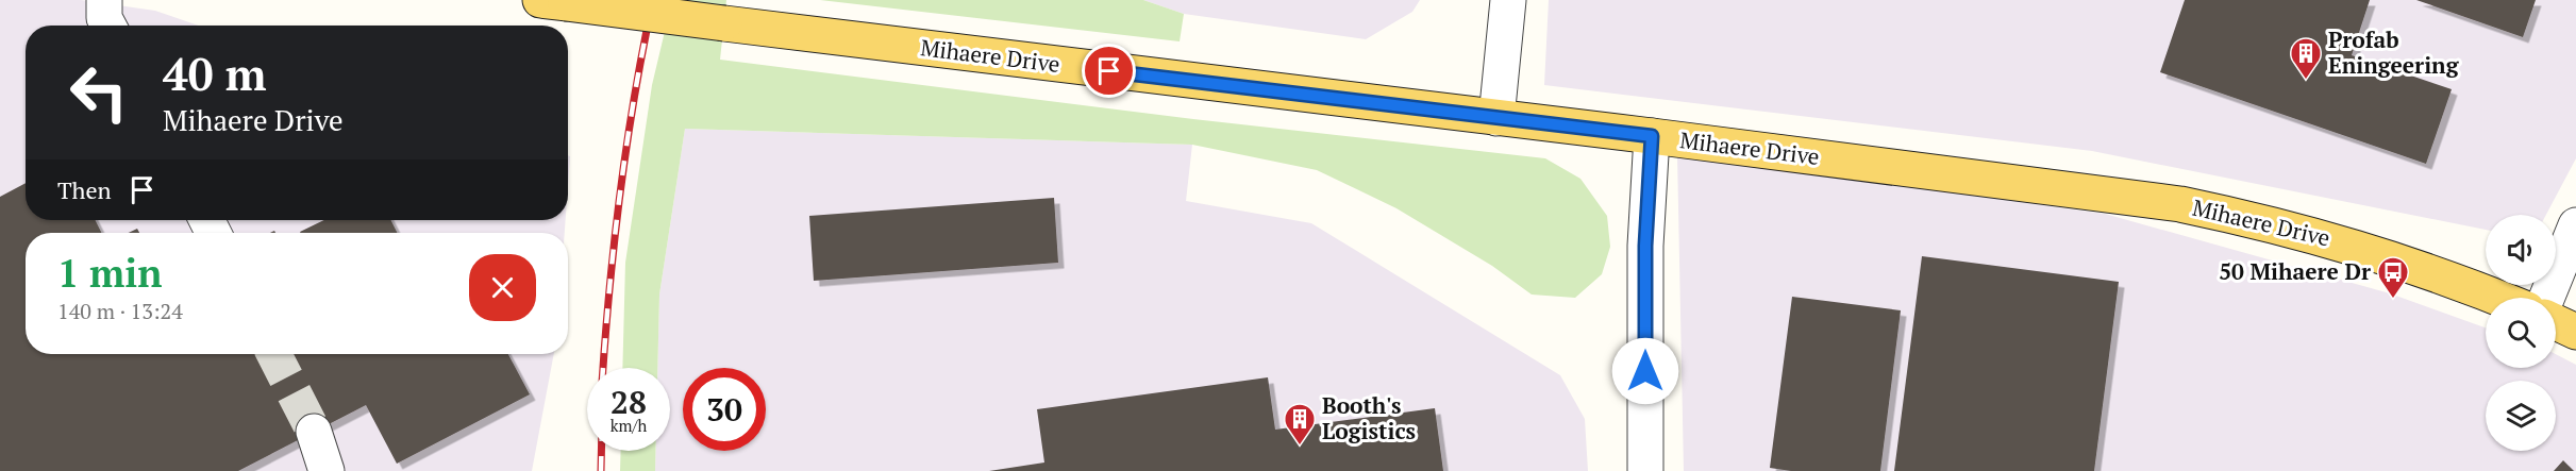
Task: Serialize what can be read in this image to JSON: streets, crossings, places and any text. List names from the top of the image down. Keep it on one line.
{"streets":{"main road":["Mihaere Drive"]},"places":{"building":["Profab Eningeering","Booth's Logistics"],"bus stop":["50 Mihaere Dr"]},"page":{"turn":["40 m","Mihaere Drive"],"then":"Then","heading":["1 min","140 m · 13:24"],"speed":"28 km/h","limit":"30"}}
